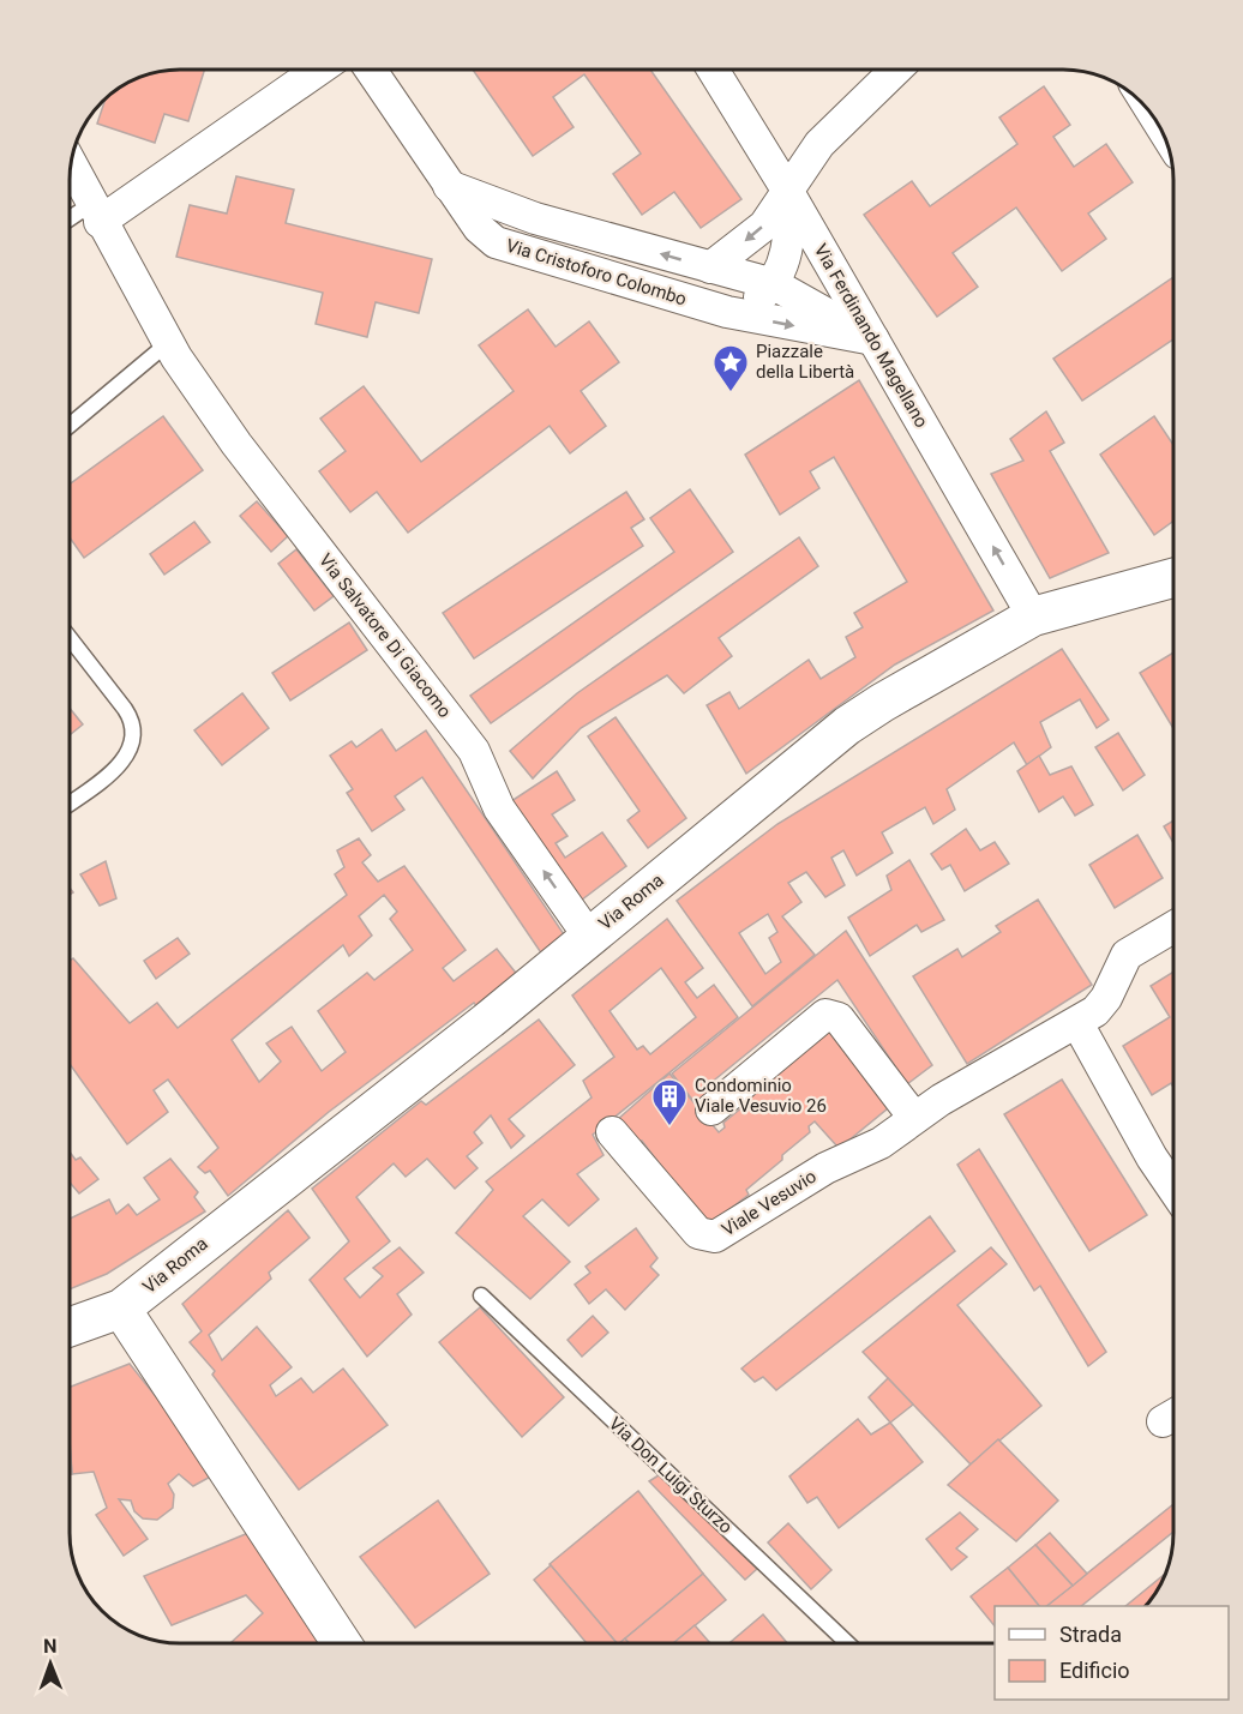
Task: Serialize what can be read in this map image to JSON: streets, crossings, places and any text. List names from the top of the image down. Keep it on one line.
{"streets":{"street":["Via Cristoforo Colombo","Via Ferdinando Magellano","Via Salvatore Di Giacomo","Via Roma","Viale Vesuvio"],"lane":["Via Don Luigi Sturzo"]},"crossings":[["Via Cristoforo Colombo","Via Ferdinando Magellano"],["Via Ferdinando Magellano","Via Roma"],["Via Salvatore Di Giacomo","Via Roma"]],"one_way":["Via Ferdinando Magellano","Via Salvatore Di Giacomo"],"places":{"place":["Piazzale della Libertà"],"building":["Condominio Viale Vesuvio 26"]},"legend":["Strada","Edificio"],"north":"top"}
